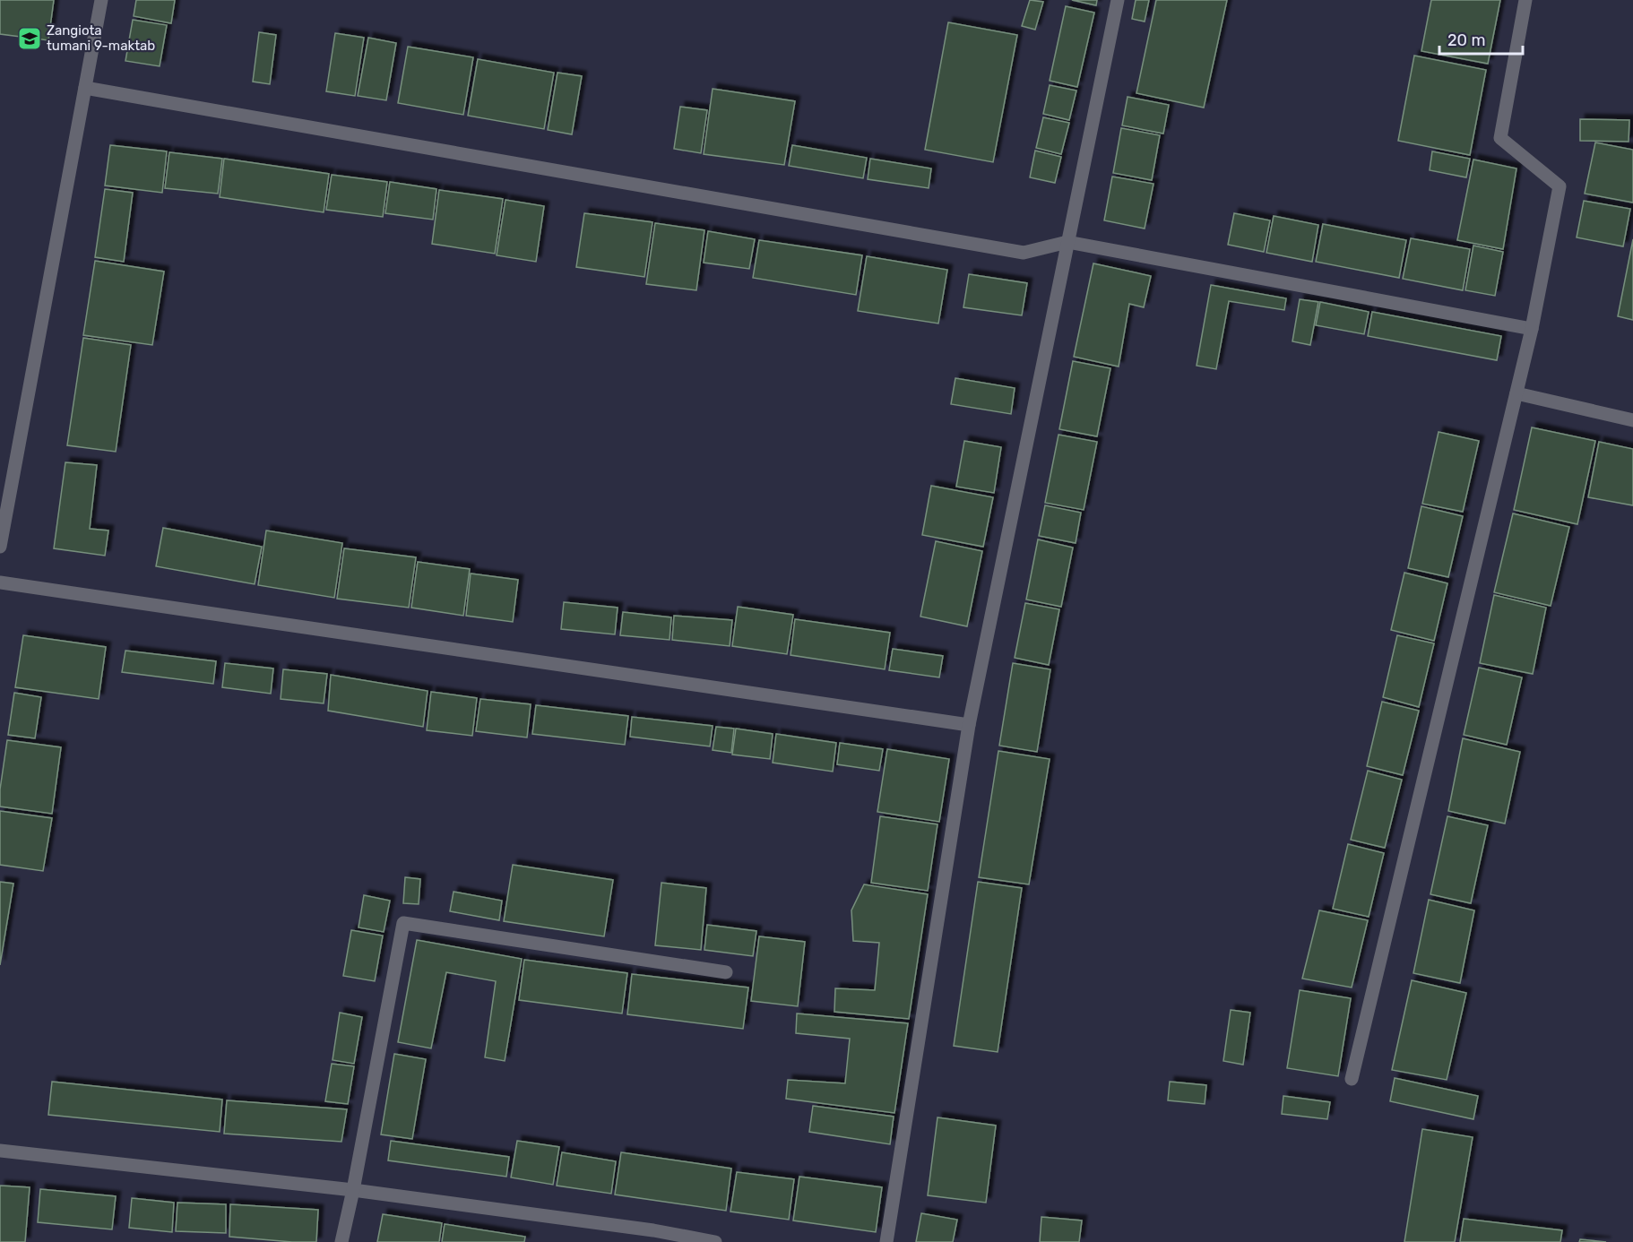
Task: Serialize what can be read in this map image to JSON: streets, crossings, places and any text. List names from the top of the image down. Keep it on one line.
{"places":{"school or university":["Zangiota tumani 9-maktab"]},"scale_bar":"20 m"}
